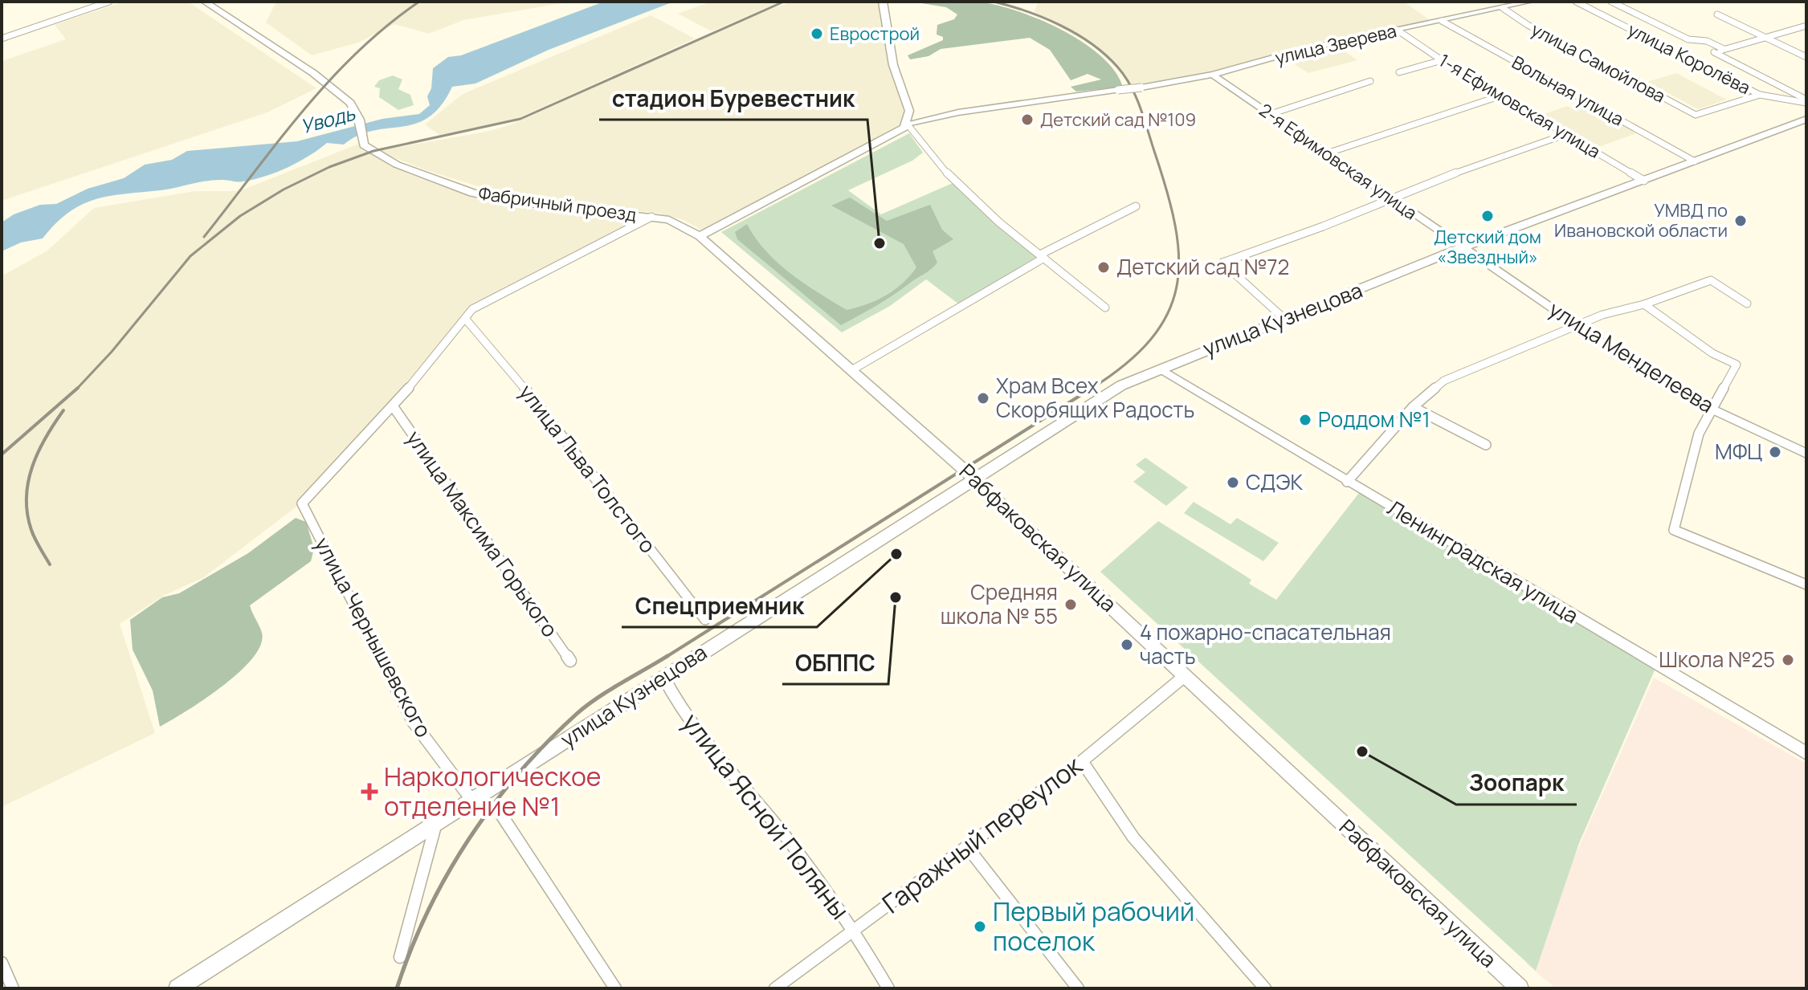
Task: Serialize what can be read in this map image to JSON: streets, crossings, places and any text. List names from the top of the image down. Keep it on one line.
{"streets":{"main road":["Фабричный проезд","улица Кузнецова","Рабфаковская улица"],"street":["улица Зверева","улица Королёва","улица Самойлова","Вольная улица","1-я Ефимовская улица","2-я Ефимовская улица","улица Менделеева","улица Льва Толстого","улица Максима Горького","Ленинградская улица","улица Чернышевского","улица Ясной Поляны","Гаражный переулок"]},"crossings":[["улица Зверева","улица Самойлова"],["улица Зверева","Вольная улица"],["улица Зверева","1-я Ефимовская улица"],["улица Зверева","2-я Ефимовская улица"],["улица Королёва","улица Самойлова"],["Вольная улица","улица Кузнецова"],["1-я Ефимовская улица","улица Кузнецова"],["2-я Ефимовская улица","улица Кузнецова"],["2-я Ефимовская улица","улица Менделеева"],["Фабричный проезд","Рабфаковская улица"],["улица Кузнецова","улица Менделеева"],["улица Кузнецова","Рабфаковская улица"],["улица Кузнецова","Ленинградская улица"],["улица Кузнецова","улица Чернышевского"],["улица Кузнецова","улица Ясной Поляны"],["улица Максима Горького","улица Чернышевского"],["Рабфаковская улица","Гаражный переулок"],["улица Ясной Поляны","Гаражный переулок"]],"water":["Уводь"],"places":{"other":["Еврострой","Детский сад №109","Детский дом «Звездный»","УМВД по Ивановской области","стадион Буревестник","Детский сад №72","Храм Всех Скорбящих Радость","Роддом №1","МФЦ","СДЭК","Спецприемник","ОБППС","Средняя школа № 55","4 пожарно-спасательная часть","Школа №25","Зоопарк","Первый рабочий поселок"],"health":["Наркологическое отделение №1"]}}
